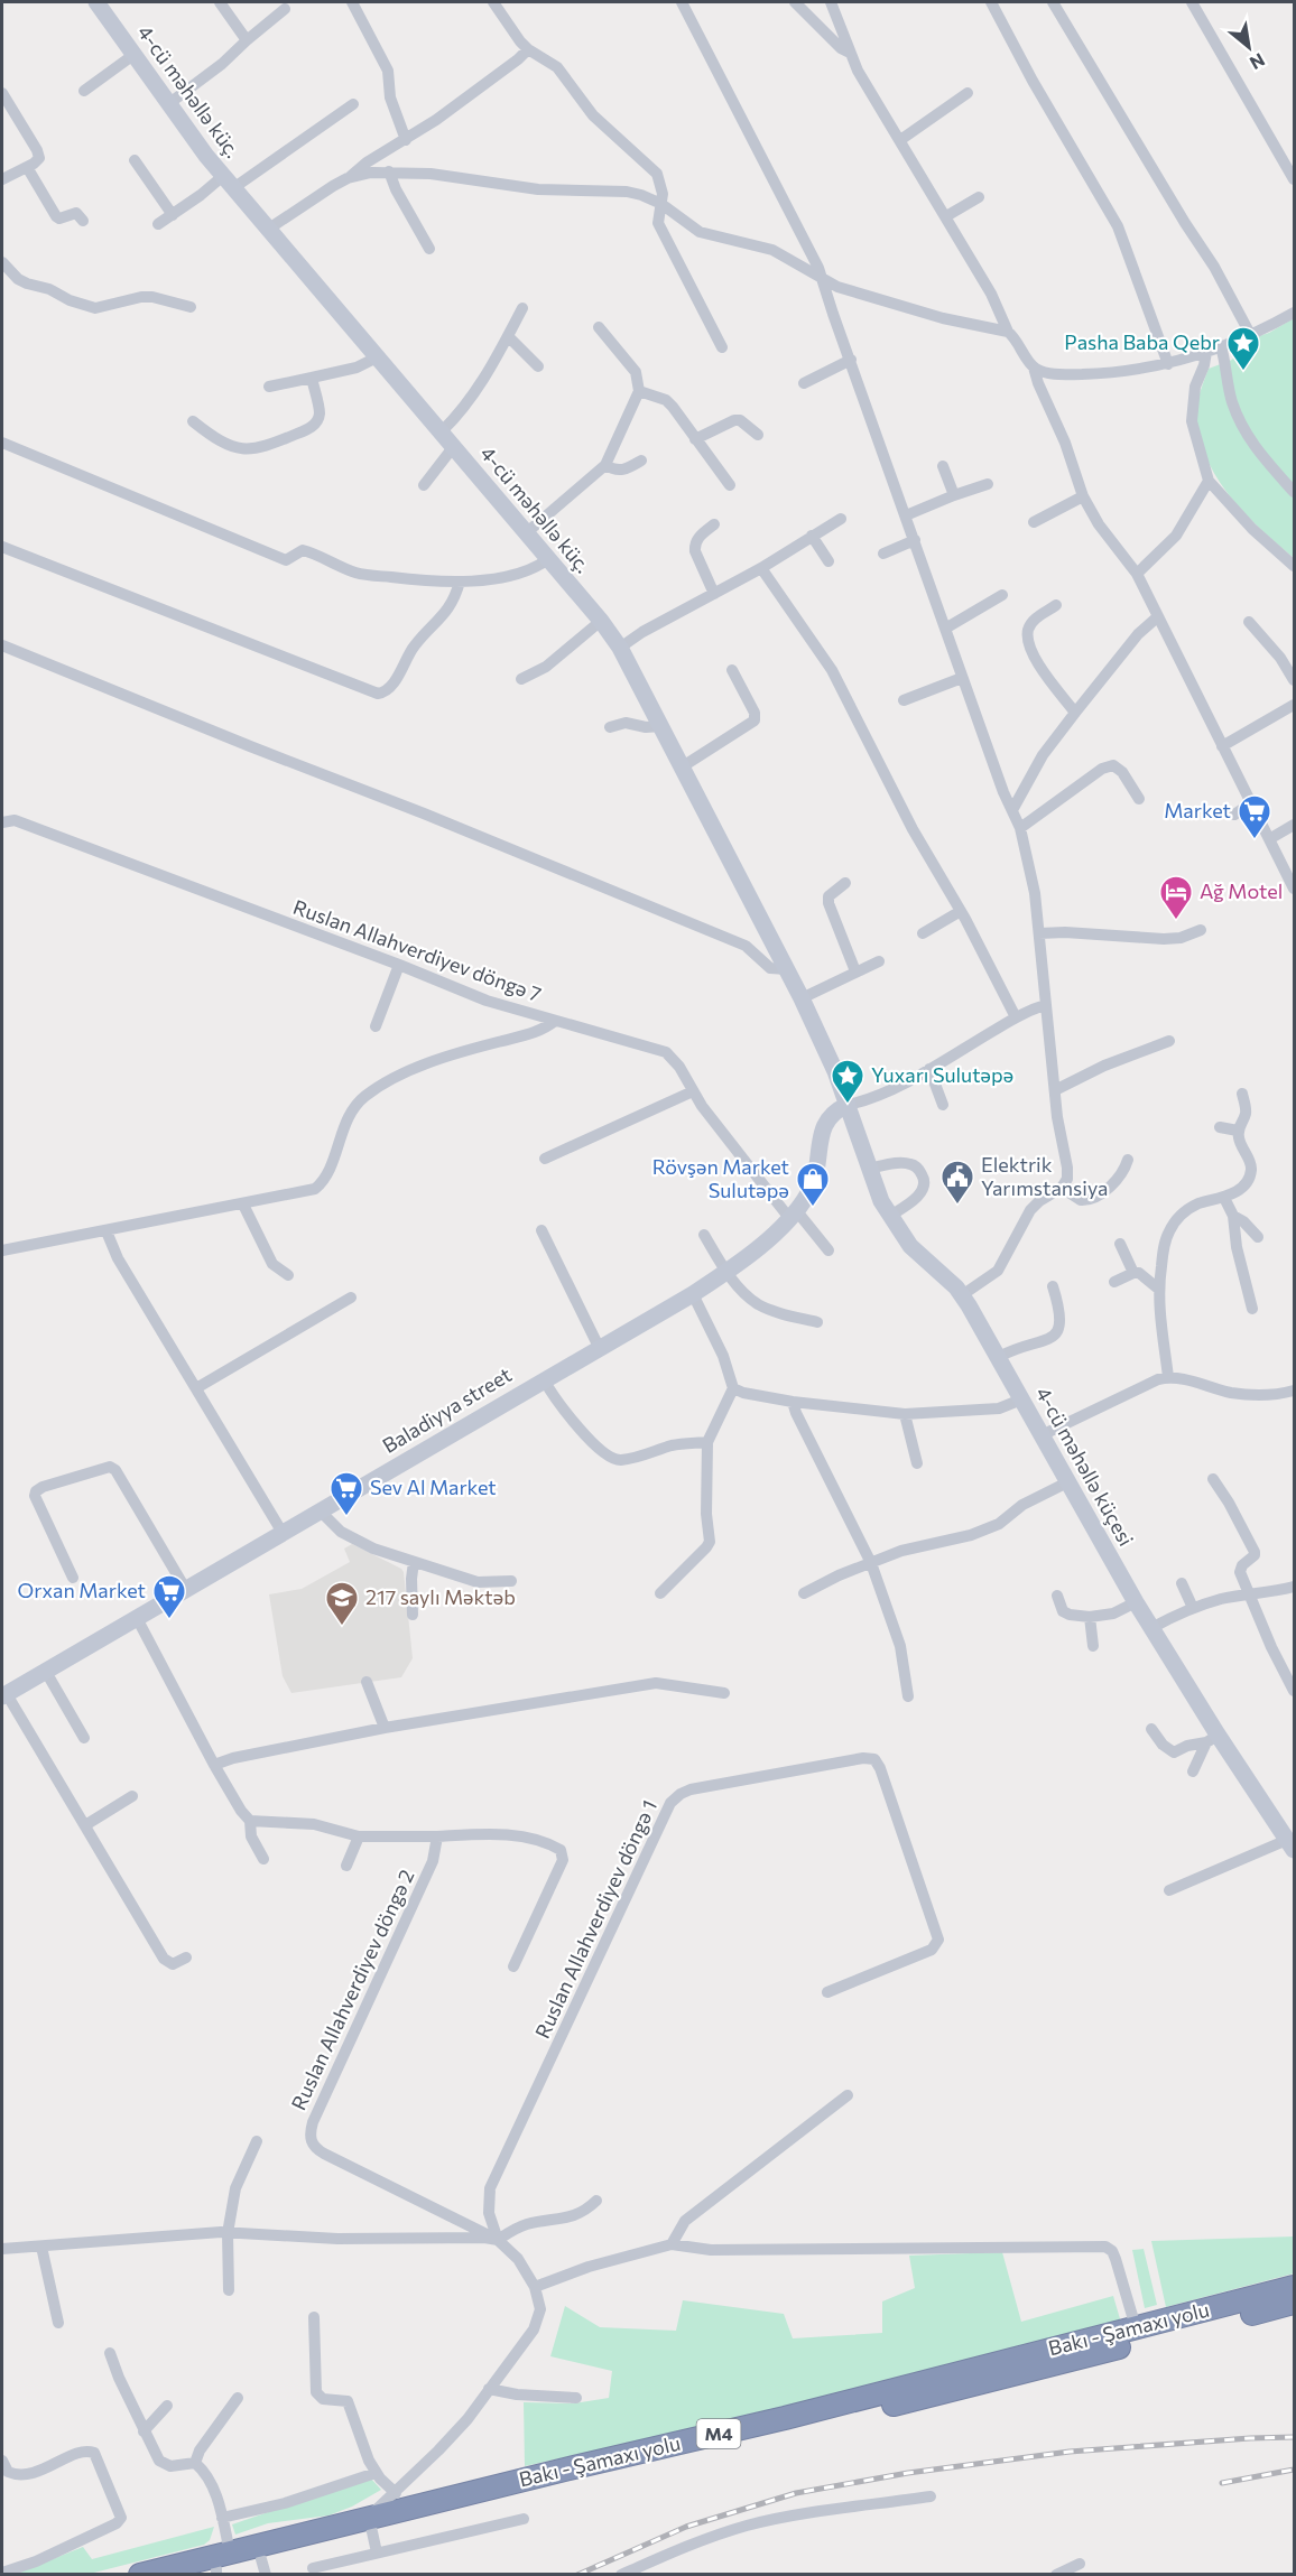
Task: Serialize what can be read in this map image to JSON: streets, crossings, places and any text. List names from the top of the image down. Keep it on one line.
{"streets":{"highway":["Bakı - Şamaxı yolu","M4"],"street":["4-cü məhəllə küç.","Ruslan Allahverdiyev döngə 7","Baladiyya street","4-cü məhəllə küçesi","Ruslan Allahverdiyev döngə 1","Ruslan Allahverdiyev döngə 2"]},"crossings":[["4-cü məhəllə küç.","Baladiyya street"],["4-cü məhəllə küç.","4-cü məhəllə küçesi"],["Ruslan Allahverdiyev döngə 7","Baladiyya street"],["Baladiyya street","4-cü məhəllə küçesi"],["Ruslan Allahverdiyev döngə 1","Ruslan Allahverdiyev döngə 2"],["Ruslan Allahverdiyev döngə 2","Bakı - Şamaxı yolu"]],"places":{"place":["Pasha Baba Qebr","Yuxarı Sulutəpə"],"supermarket":["Market","Sev Al Market","Orxan Market"],"hotel":["Ağ Motel"],"public building":["Elektrik Yarımstansiya"],"shop":["Rövşən Market Sulutəpə"],"school or university":["217 saylı Məktəb"]},"north":"bottom right"}
